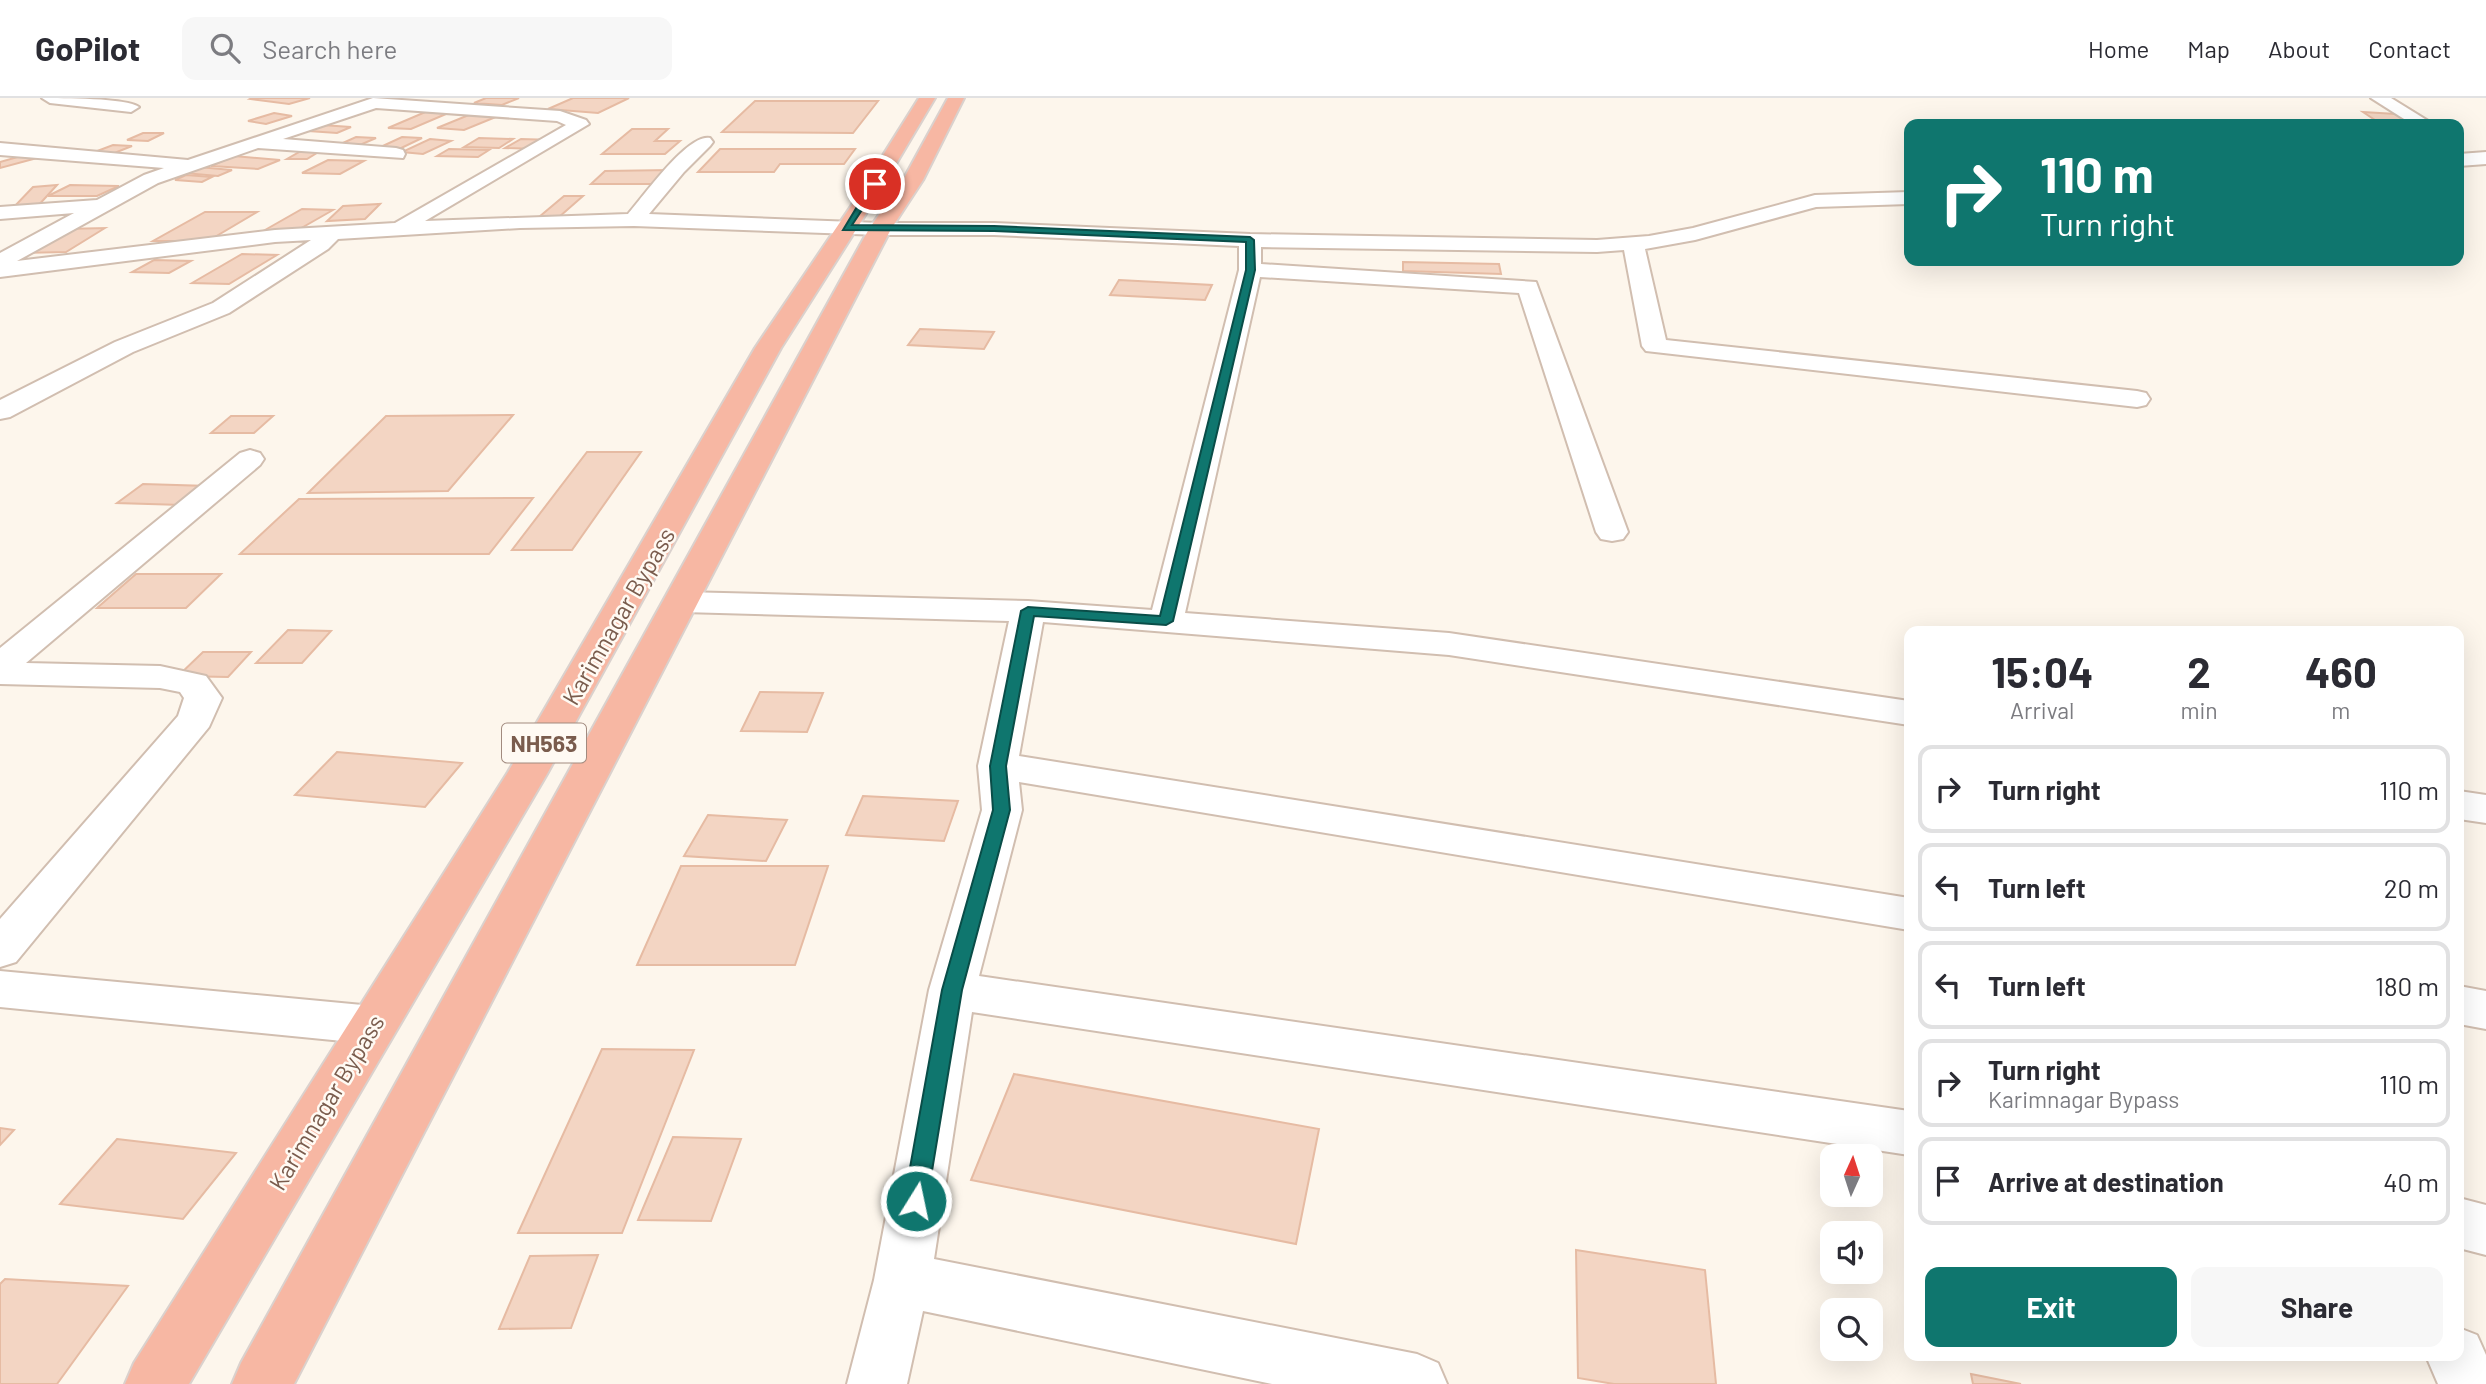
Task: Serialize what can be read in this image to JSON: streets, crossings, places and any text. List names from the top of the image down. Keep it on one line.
{"streets":{"highway":["Karimnagar Bypass","NH563"]},"crossings":[["Karimnagar Bypass","NH563"]],"north":"top","page":{"header":"GoPilot","search":"Search here","nav":["Home","Map","About","Contact"],"turn":["110 m","Turn right"],"eta":["15:04","Arrival","2","min","460","m"],"list":[{"name":"Turn right","value":"110 m"},{"name":"Turn left","value":"20 m"},{"name":"Turn left","value":"180 m"},{"name":"Turn right","note":"Karimnagar Bypass","value":"110 m"},{"name":"Arrive at destination","value":"40 m"}],"buttons":["Exit","Share"]}}
